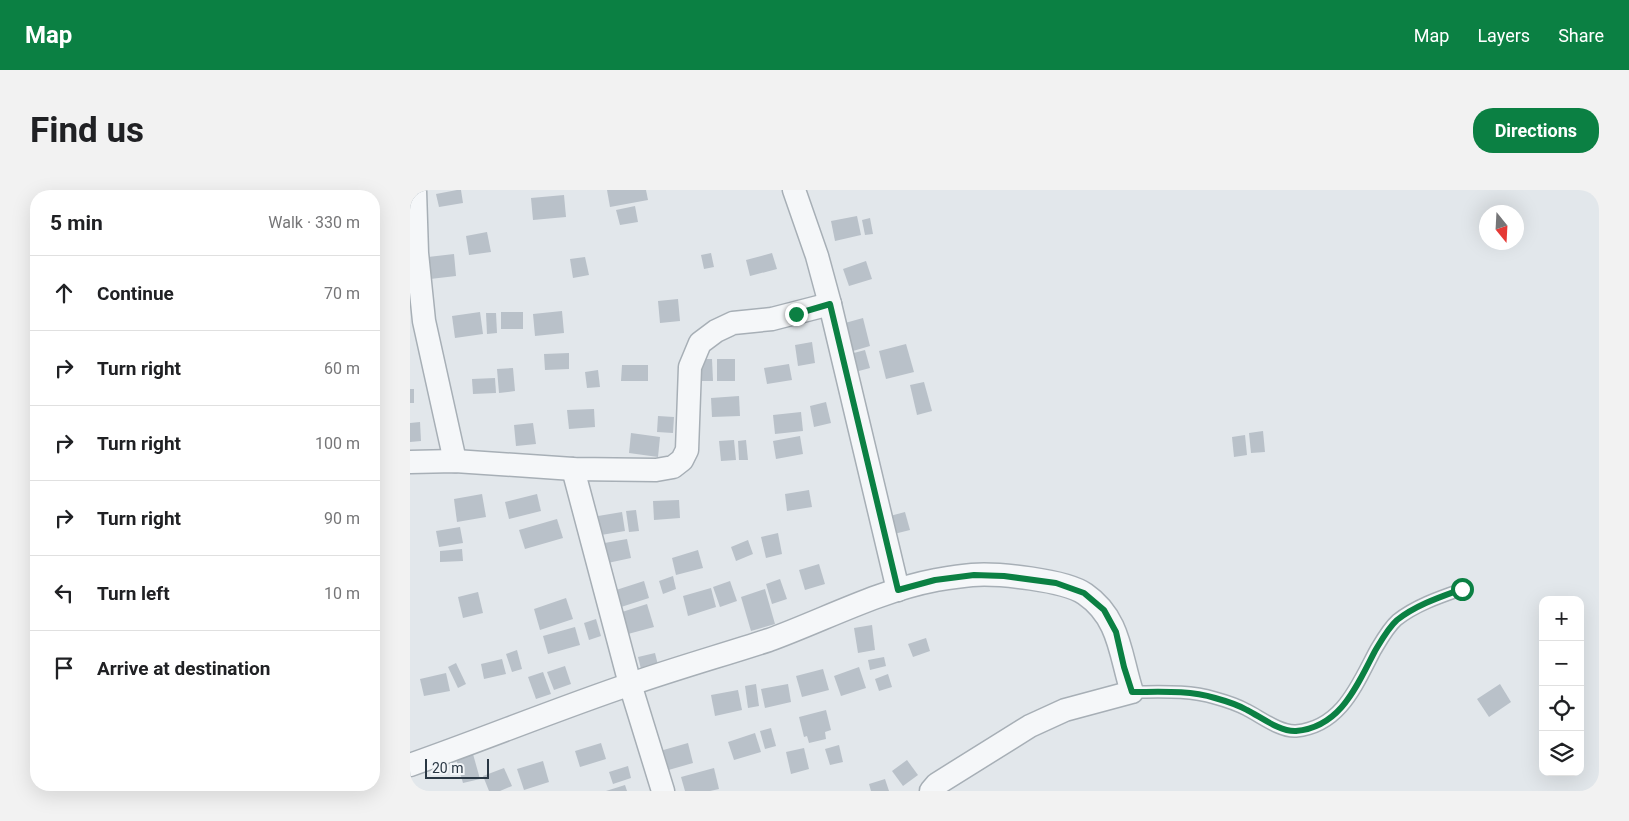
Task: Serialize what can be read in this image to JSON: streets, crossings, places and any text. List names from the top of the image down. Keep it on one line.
{"scale_bar":"20 m","north":"bottom","page":{"header":"Map","nav":["Map","Layers","Share"],"buttons":"Directions","title":"Find us","heading":["5 min","Walk · 330 m"],"list":[["Continue","70 m"],["Turn right","60 m"],["Turn right","100 m"],["Turn right","90 m"],["Turn left","10 m"],"Arrive at destination"],"map_buttons":["+","−"],"scale":"20 m"}}
